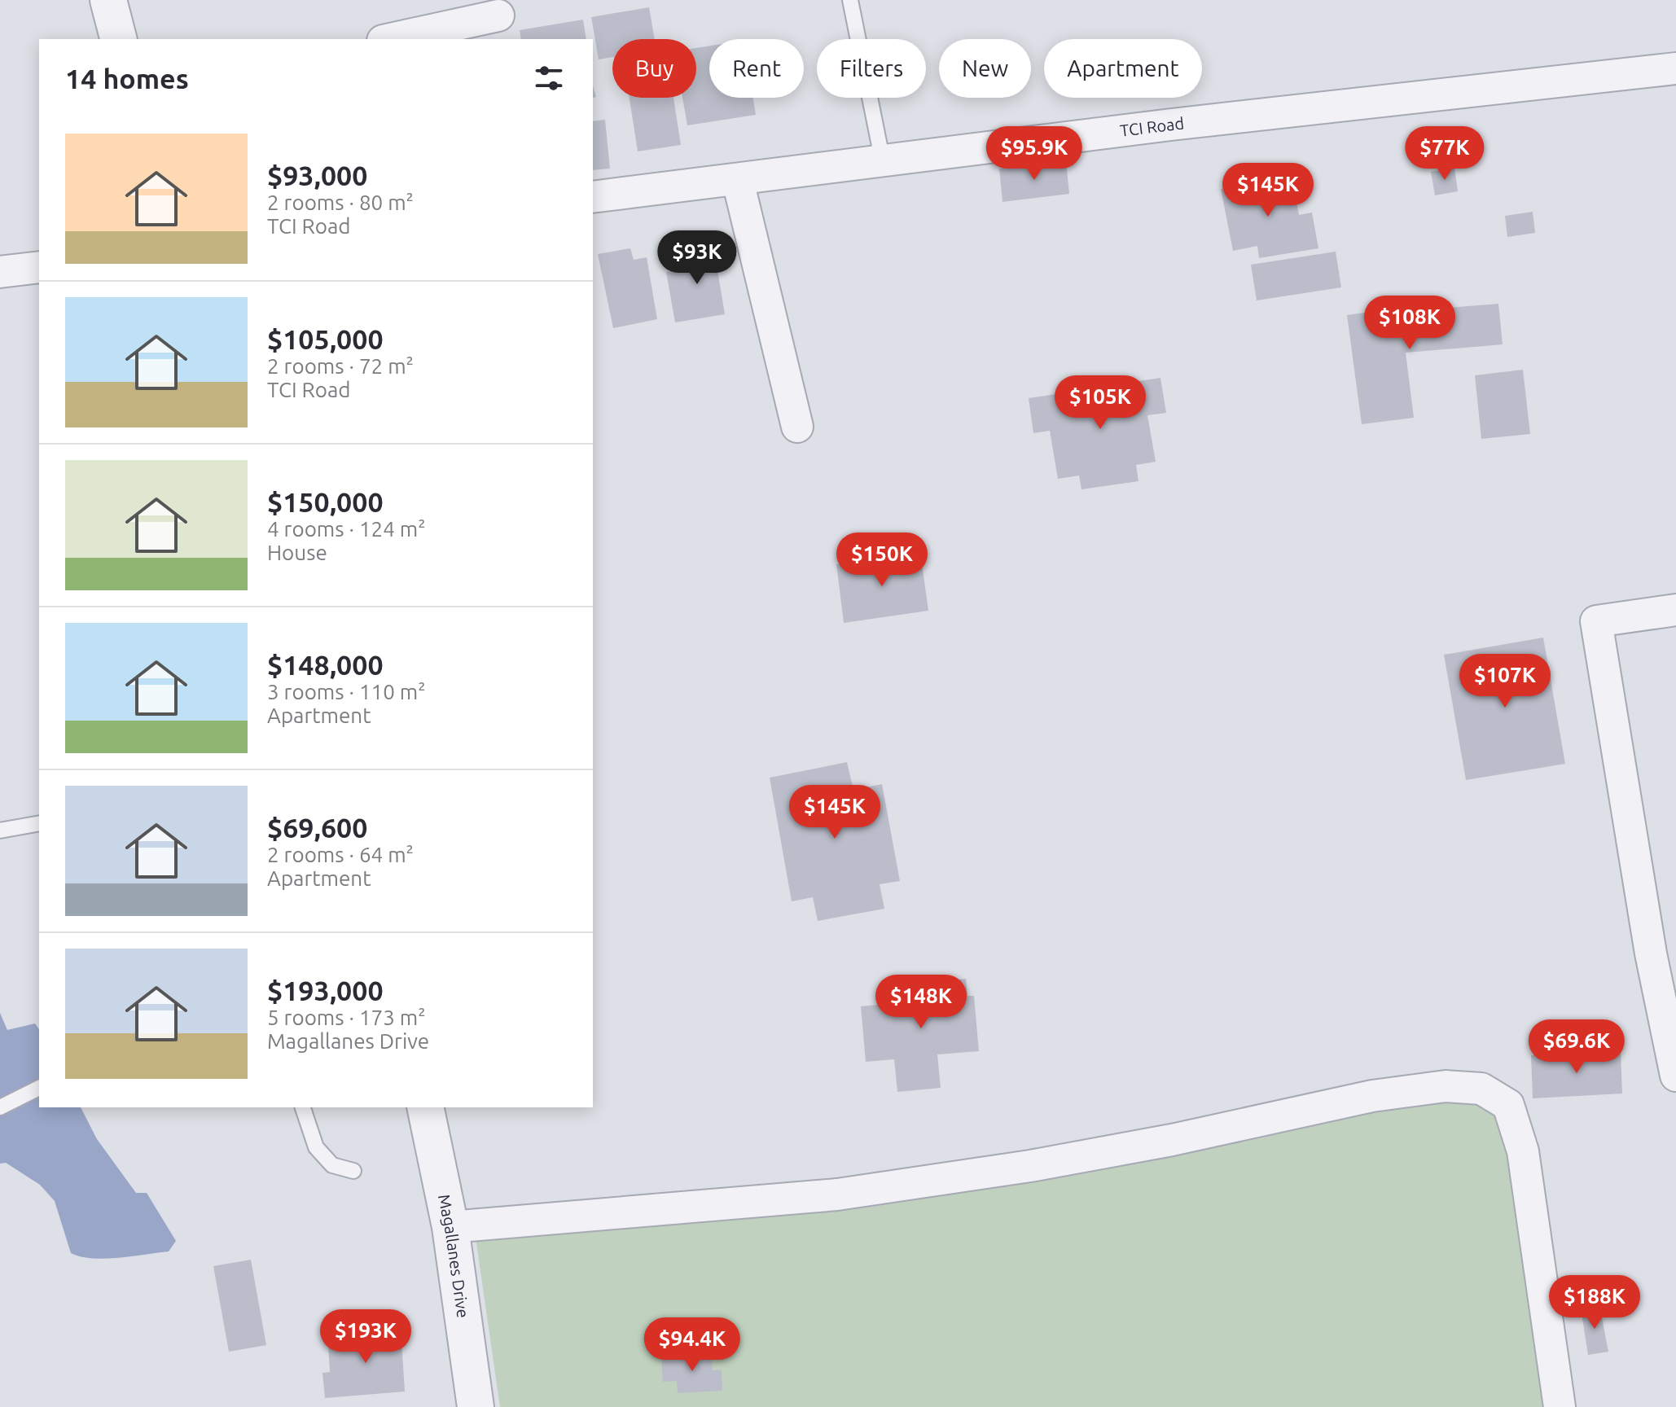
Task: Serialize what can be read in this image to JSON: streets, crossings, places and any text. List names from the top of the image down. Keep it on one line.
{"streets":{"street":["TCI Road","Magallanes Drive"]},"page":{"chip":["Buy","Rent","Filters","New","Apartment"],"heading":"14 homes","list":[{"name":"$93,000","note":"2 rooms · 80 m² · TCI Road"},{"name":"$105,000","note":"2 rooms · 72 m² · TCI Road"},{"name":"$150,000","note":"4 rooms · 124 m² · House"},{"name":"$148,000","note":"3 rooms · 110 m² · Apartment"},{"name":"$69,600","note":"2 rooms · 64 m² · Apartment"},{"name":"$193,000","note":"5 rooms · 173 m² · Magallanes Drive"}],"price":["$95.9K","$77K","$145K","$93K","$108K","$105K","$150K","$107K","$145K","$148K","$69.6K","$188K","$193K","$94.4K"]}}
